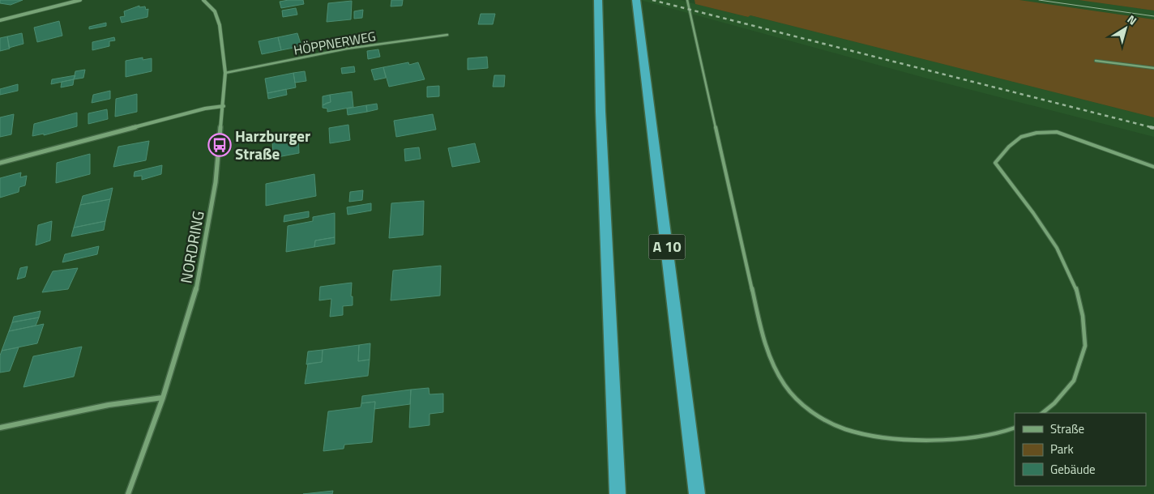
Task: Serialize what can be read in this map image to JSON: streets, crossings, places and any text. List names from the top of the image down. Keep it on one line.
{"streets":{"highway":["A 10"],"street":["NORDRING"],"lane":["HÖPPNERWEG"]},"crossings":[["HÖPPNERWEG","NORDRING"]],"places":{"bus stop":["Harzburger Straße"]},"legend":["Straße","Park","Gebäude"],"north":"top right"}
